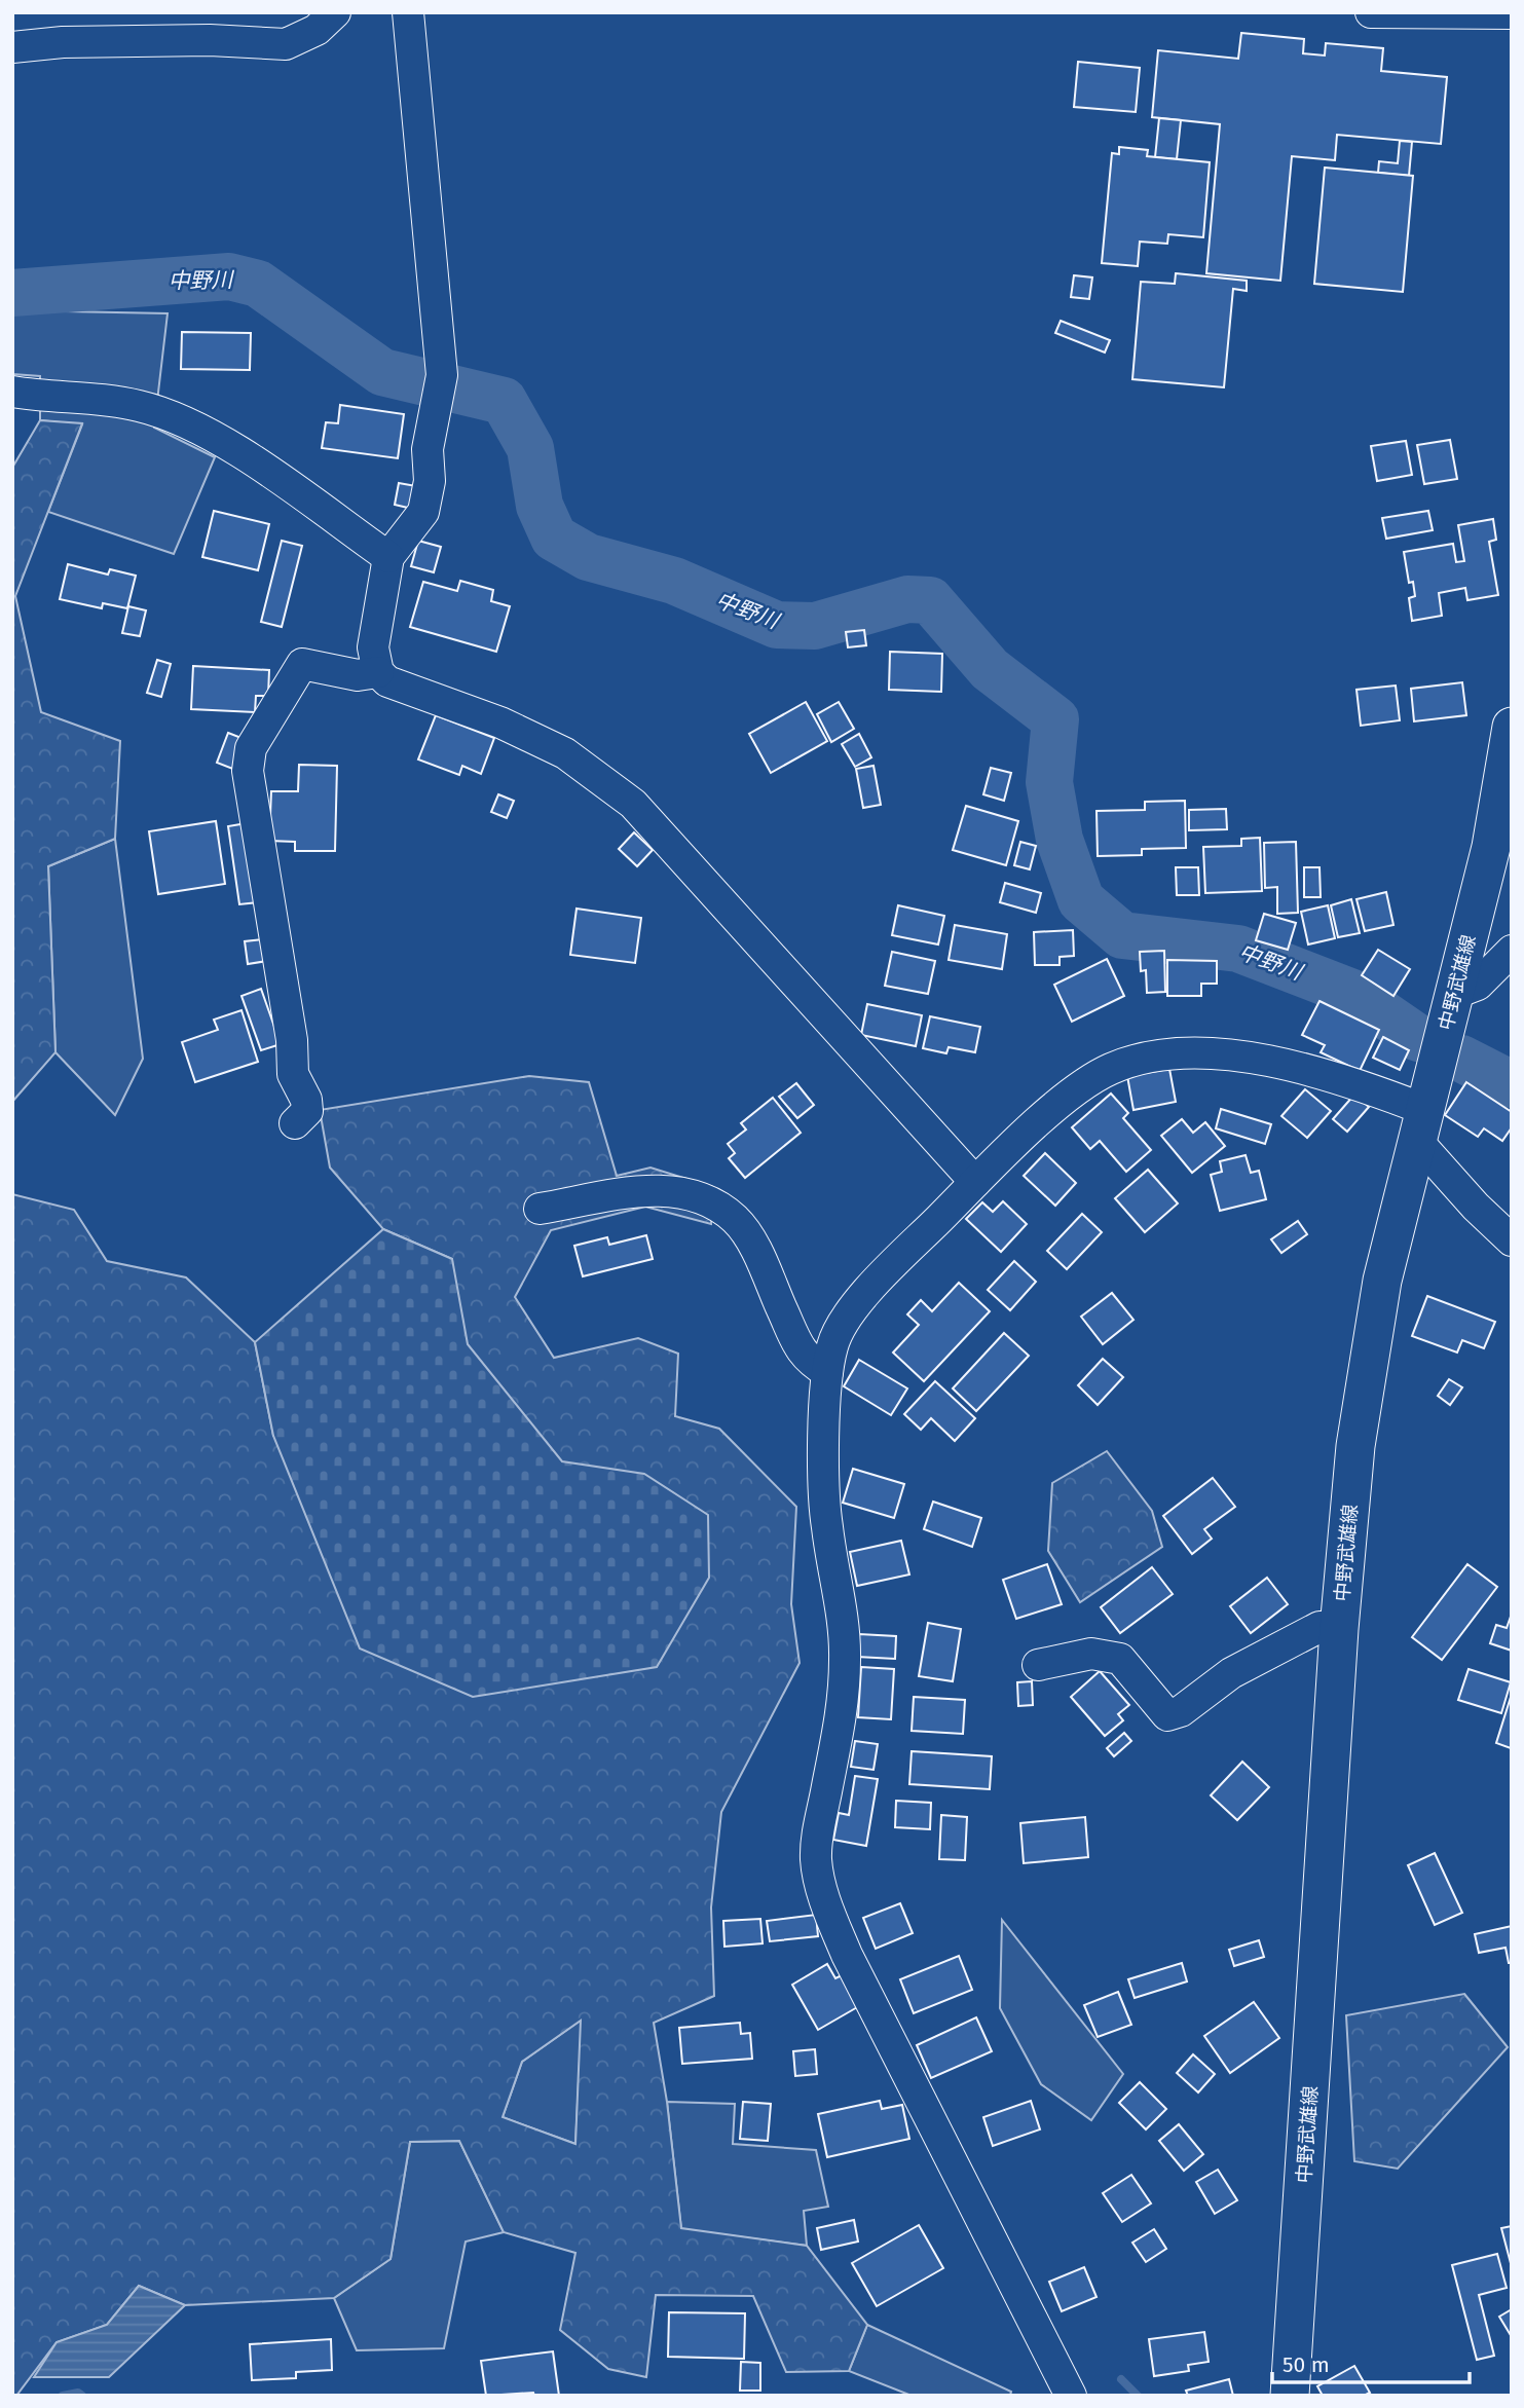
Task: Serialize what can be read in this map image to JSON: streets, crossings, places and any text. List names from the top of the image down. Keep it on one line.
{"streets":{"main road":["中野武雄線"]},"water":["中野川"],"scale_bar":"50 m"}
